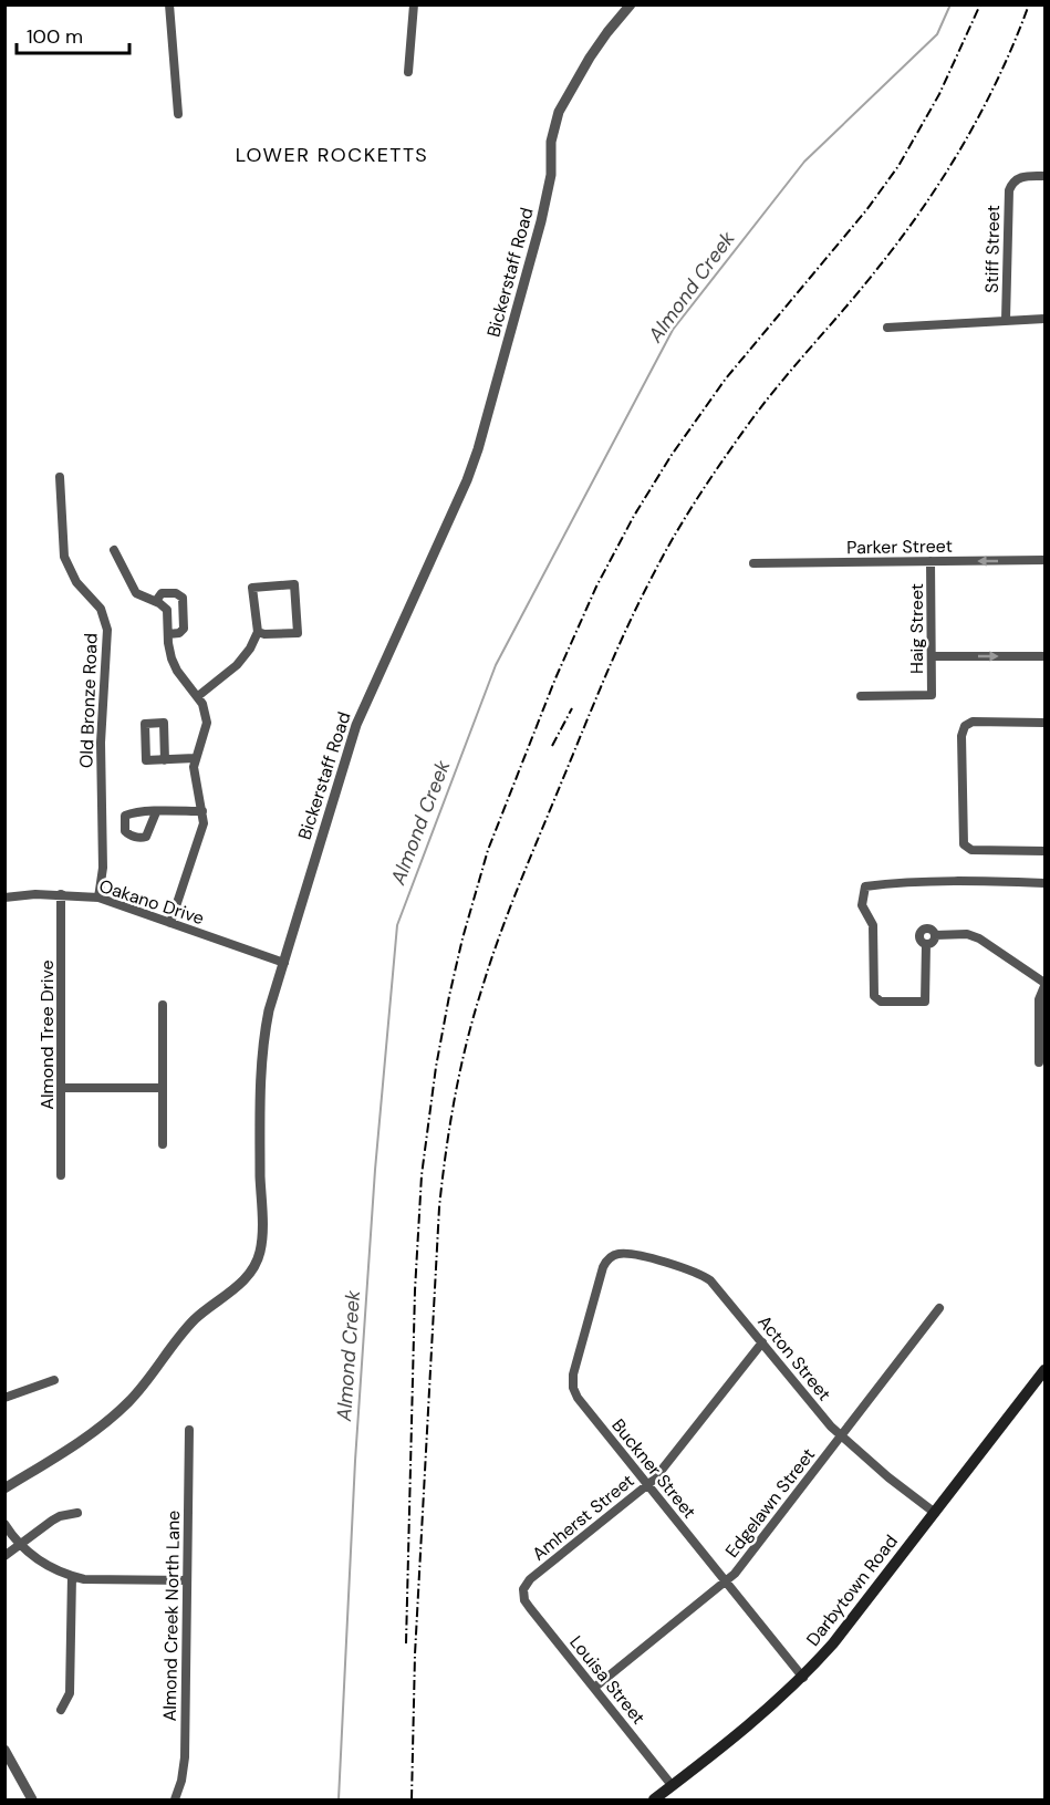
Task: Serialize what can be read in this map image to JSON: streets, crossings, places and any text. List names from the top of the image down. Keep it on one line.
{"streets":{"main road":["Darbytown Road"],"street":["Stiff Street","Bickerstaff Road","Parker Street","Haig Street","Old Bronze Road","Oakano Drive","Almond Tree Drive","Acton Street","Buckner Street","Edgelawn Street","Amherst Street","Almond Creek North Lane","Louisa Street"]},"crossings":[["Bickerstaff Road","Oakano Drive"],["Parker Street","Haig Street"],["Old Bronze Road","Oakano Drive"],["Oakano Drive","Almond Tree Drive"],["Acton Street","Buckner Street"],["Acton Street","Edgelawn Street"],["Acton Street","Amherst Street"],["Acton Street","Darbytown Road"],["Buckner Street","Edgelawn Street"],["Buckner Street","Amherst Street"],["Buckner Street","Darbytown Road"],["Edgelawn Street","Louisa Street"],["Amherst Street","Louisa Street"],["Darbytown Road","Louisa Street"]],"one_way":["Parker Street"],"districts":["LOWER ROCKETTS"],"water":["Almond Creek"],"scale_bar":"100 m"}
